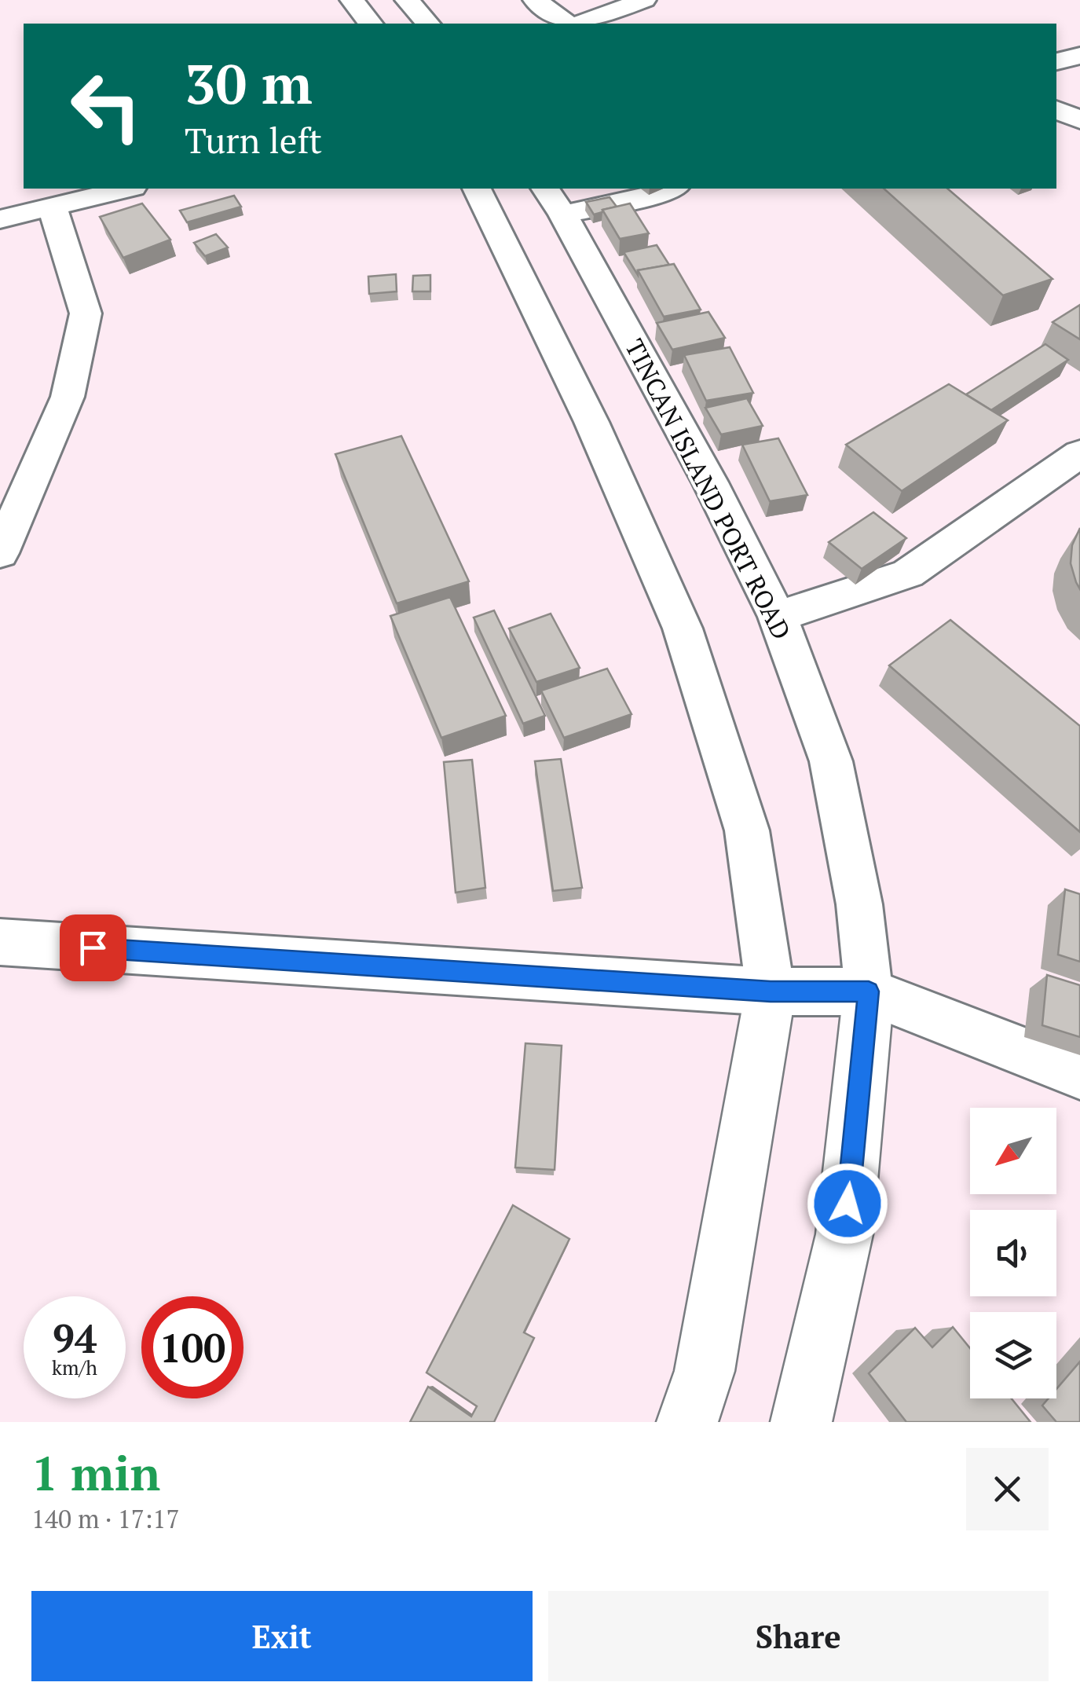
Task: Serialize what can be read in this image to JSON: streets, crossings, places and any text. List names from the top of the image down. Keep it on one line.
{"streets":{"street":["TINCAN ISLAND PORT ROAD"]},"north":"bottom left","page":{"turn":["30 m","Turn left"],"speed":"94 km/h","limit":"100","heading":["1 min","140 m · 17:17"],"buttons":["Exit","Share"]}}
